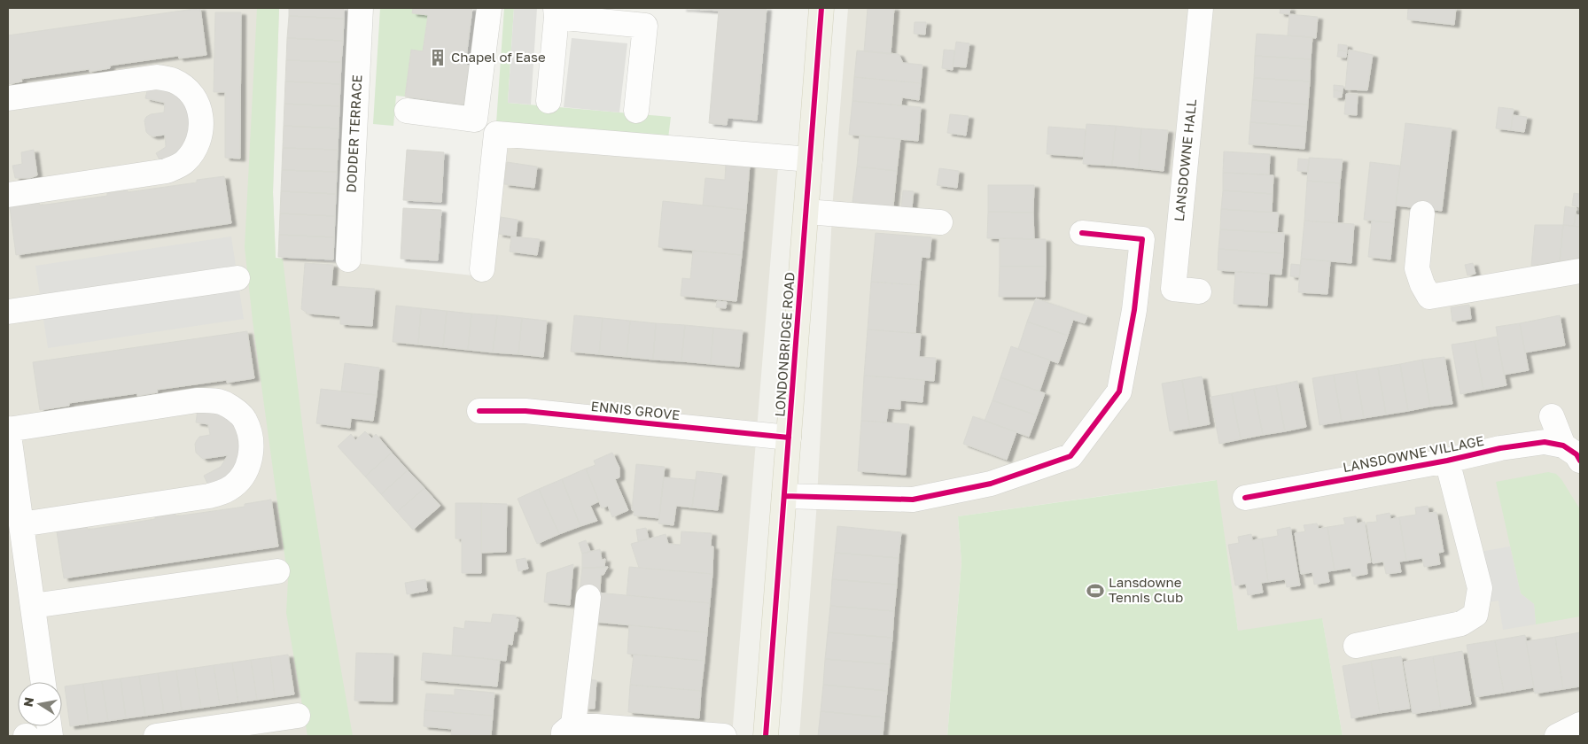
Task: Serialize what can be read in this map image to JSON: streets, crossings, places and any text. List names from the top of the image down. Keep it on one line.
{"streets":{"main road":["LONDONBRIDGE ROAD"],"street":["DODDER TERRACE","LANSDOWNE HALL","ENNIS GROVE","LANSDOWNE VILLAGE"]},"crossings":[["LONDONBRIDGE ROAD","ENNIS GROVE"]],"places":{"building":["Chapel of Ease"],"sports":["Lansdowne Tennis Club"]},"north":"left"}
